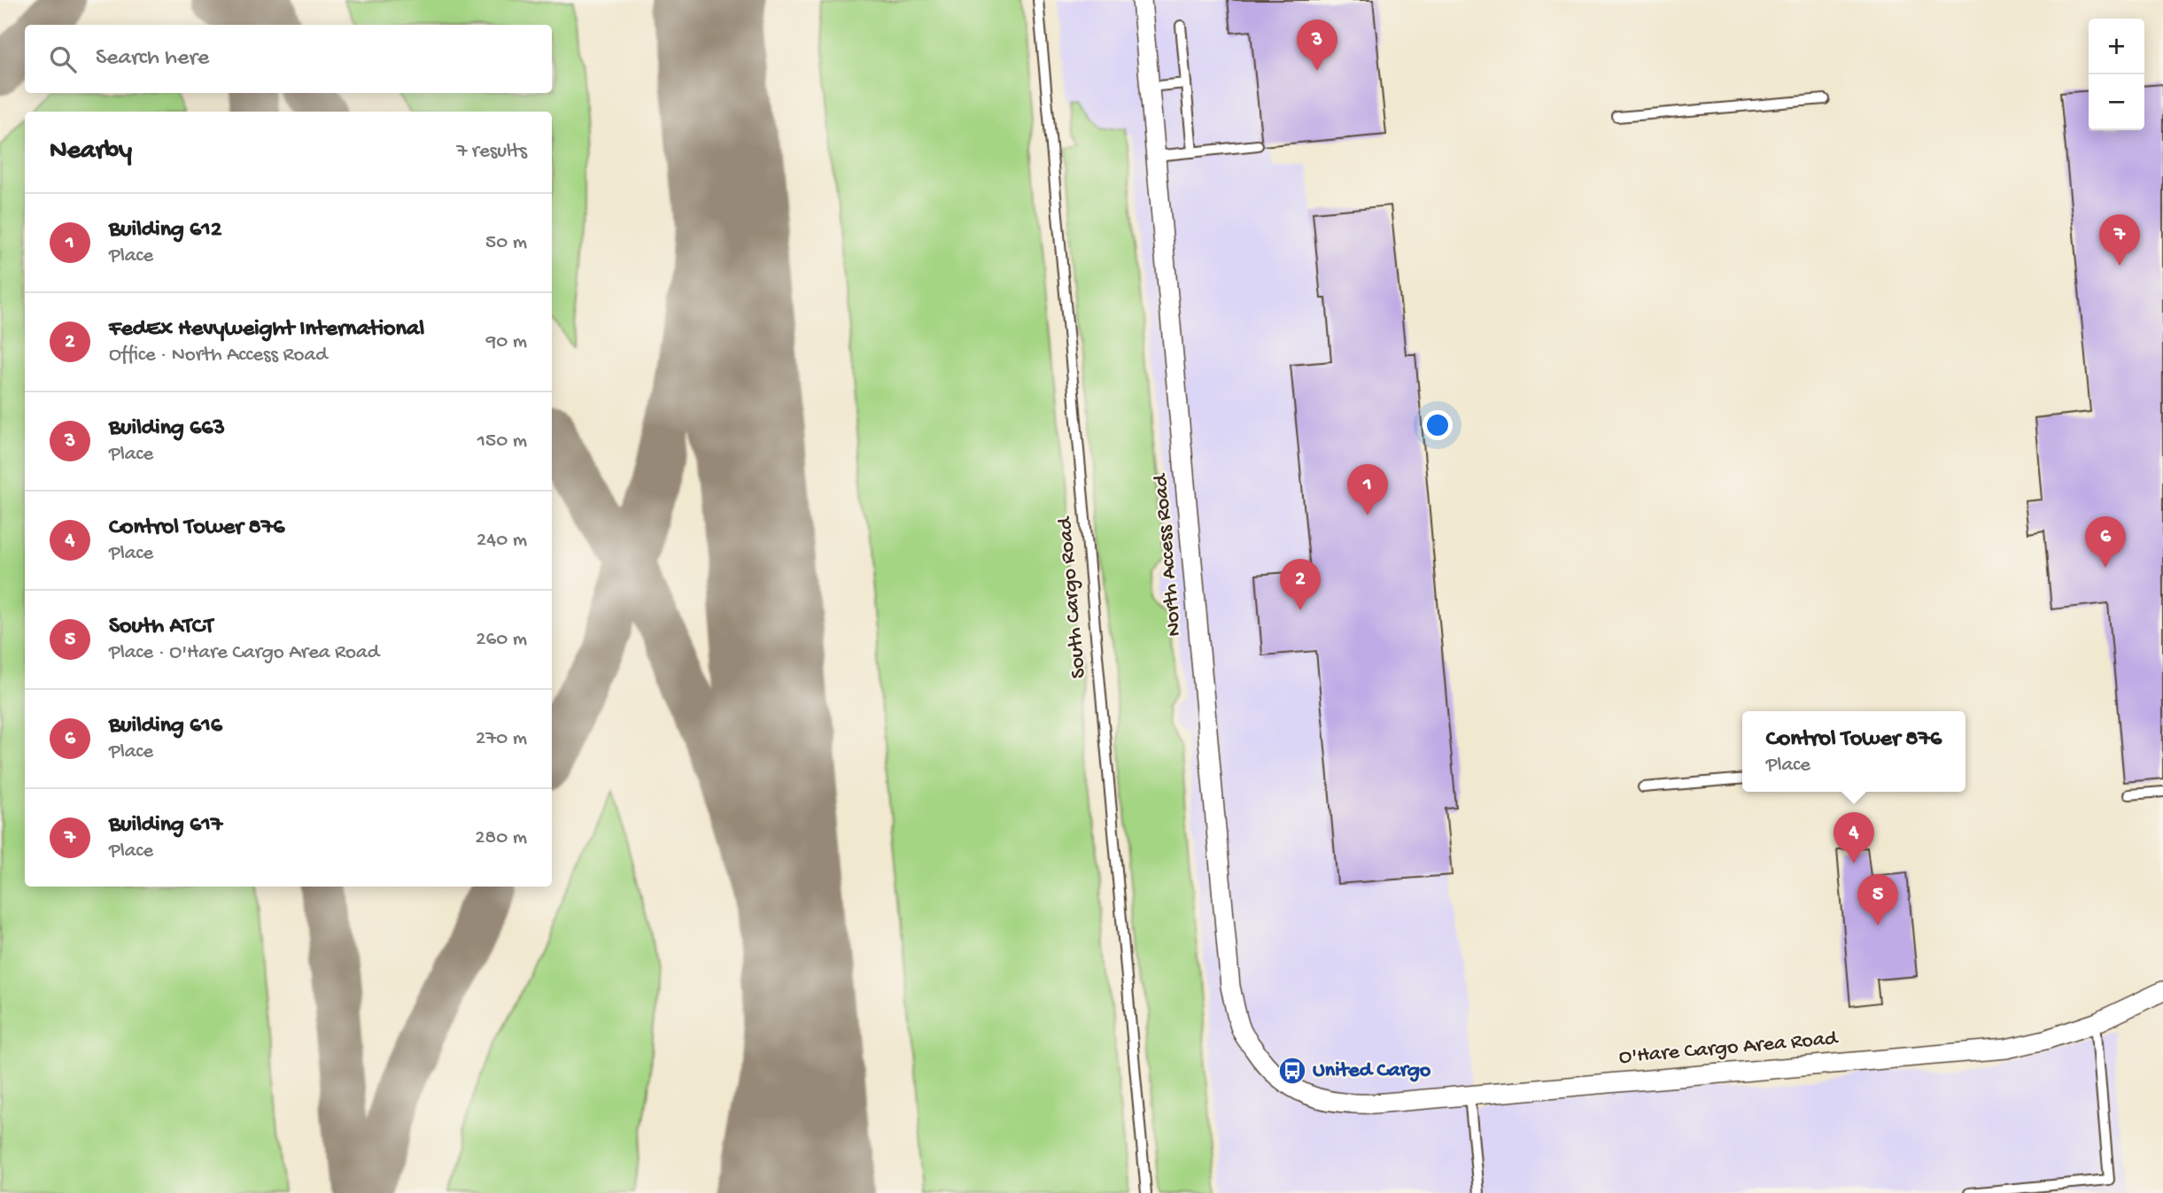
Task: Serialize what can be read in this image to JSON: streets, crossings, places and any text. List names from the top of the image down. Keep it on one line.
{"streets":{"street":["North Access Road","O'Hare Cargo Area Road"],"lane":["South Cargo Road"]},"crossings":[["North Access Road","O'Hare Cargo Area Road"]],"places":{"bus stop":["United Cargo"]},"page":{"map_buttons":["+","−"],"pins":["3","7","1","6","2","4","5"],"search":"Search here","heading":["Nearby","7 results"],"list":[{"mark":"1","name":"Building 612","note":"Place","value":"50 m"},{"mark":"2","name":"FedEx Hevyweight International","note":"Office · North Access Road","value":"90 m"},{"mark":"3","name":"Building 663","note":"Place","value":"150 m"},{"mark":"4","name":"Control Tower 876","note":"Place","value":"240 m"},{"mark":"5","name":"South ATCT","note":"Place · O'Hare Cargo Area Road","value":"260 m"},{"mark":"6","name":"Building 616","note":"Place","value":"270 m"},{"mark":"7","name":"Building 617","note":"Place","value":"280 m"}],"popup":["Control Tower 876","Place"]}}
